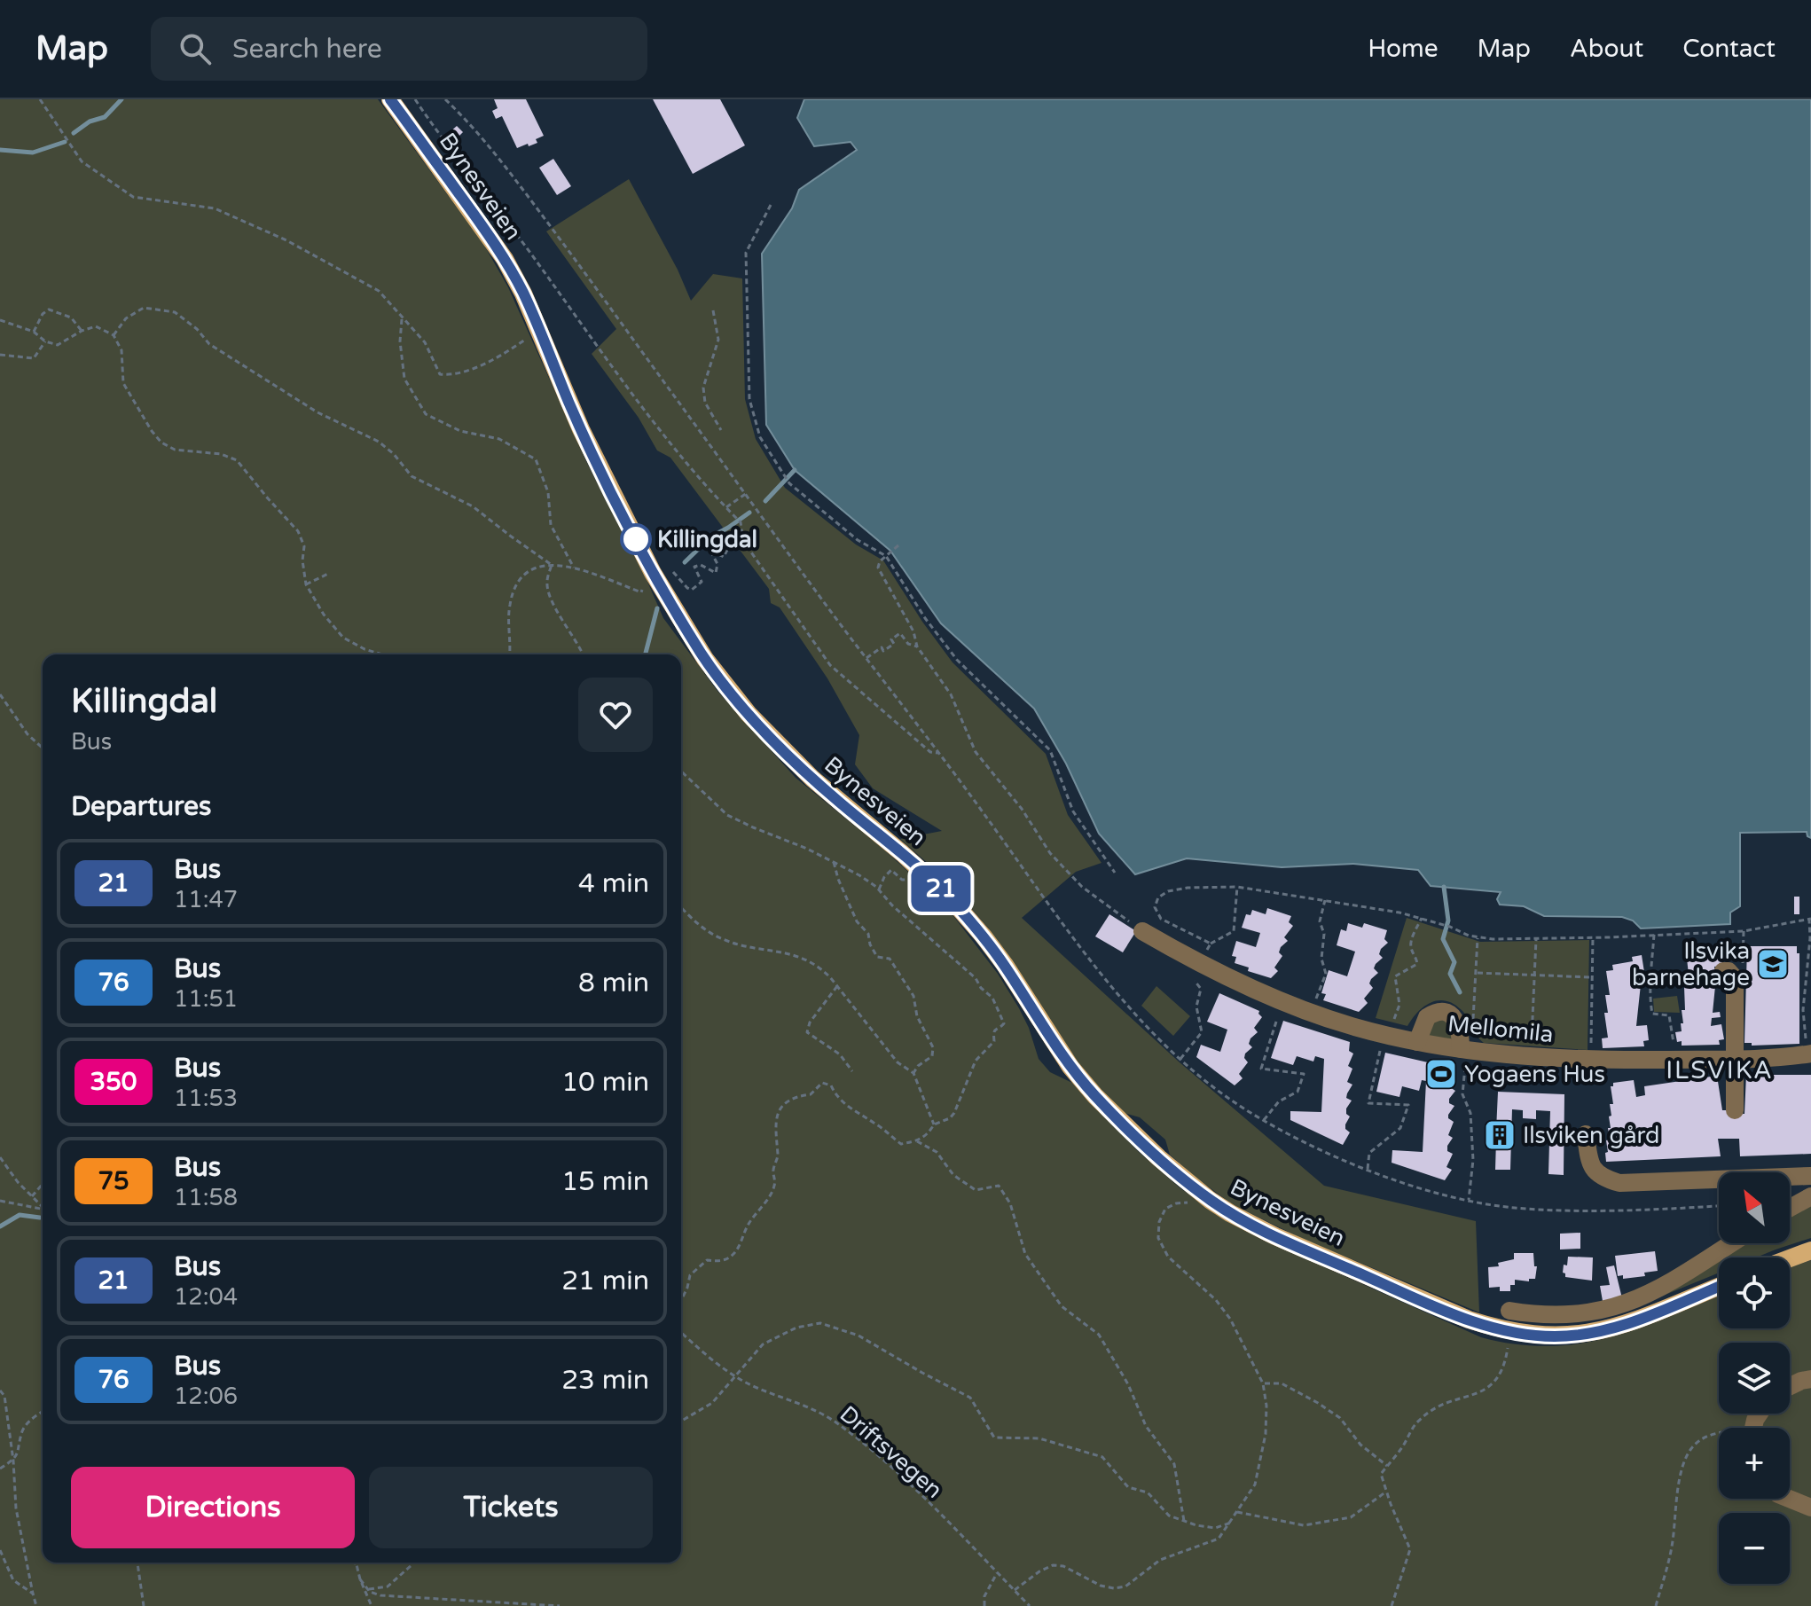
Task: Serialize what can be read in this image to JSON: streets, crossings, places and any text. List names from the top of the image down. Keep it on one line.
{"streets":{"main road":["Bynesveien"],"street":["Mellomila"],"path":["Driftsvegen"]},"districts":["ILSVIKA"],"places":{"other":["Killingdal"],"school or university":["Ilsvika barnehage"],"sports":["Yogaens Hus"],"building":["Ilsviken gård"]},"lines":["bus line 21"],"north":"top left","page":{"header":"Map","search":"Search here","nav":["Home","Map","About","Contact"],"on_map":"21","heading":[["Killingdal","Bus"],"Departures"],"list":[{"mark":"21","name":"Bus","note":"11:47","value":"4 min"},{"mark":"76","name":"Bus","note":"11:51","value":"8 min"},{"mark":"350","name":"Bus","note":"11:53","value":"10 min"},{"mark":"75","name":"Bus","note":"11:58","value":"15 min"},{"mark":"21","name":"Bus","note":"12:04","value":"21 min"},{"mark":"76","name":"Bus","note":"12:06","value":"23 min"}],"map_buttons":["+","−"],"buttons":["Directions","Tickets"]}}
